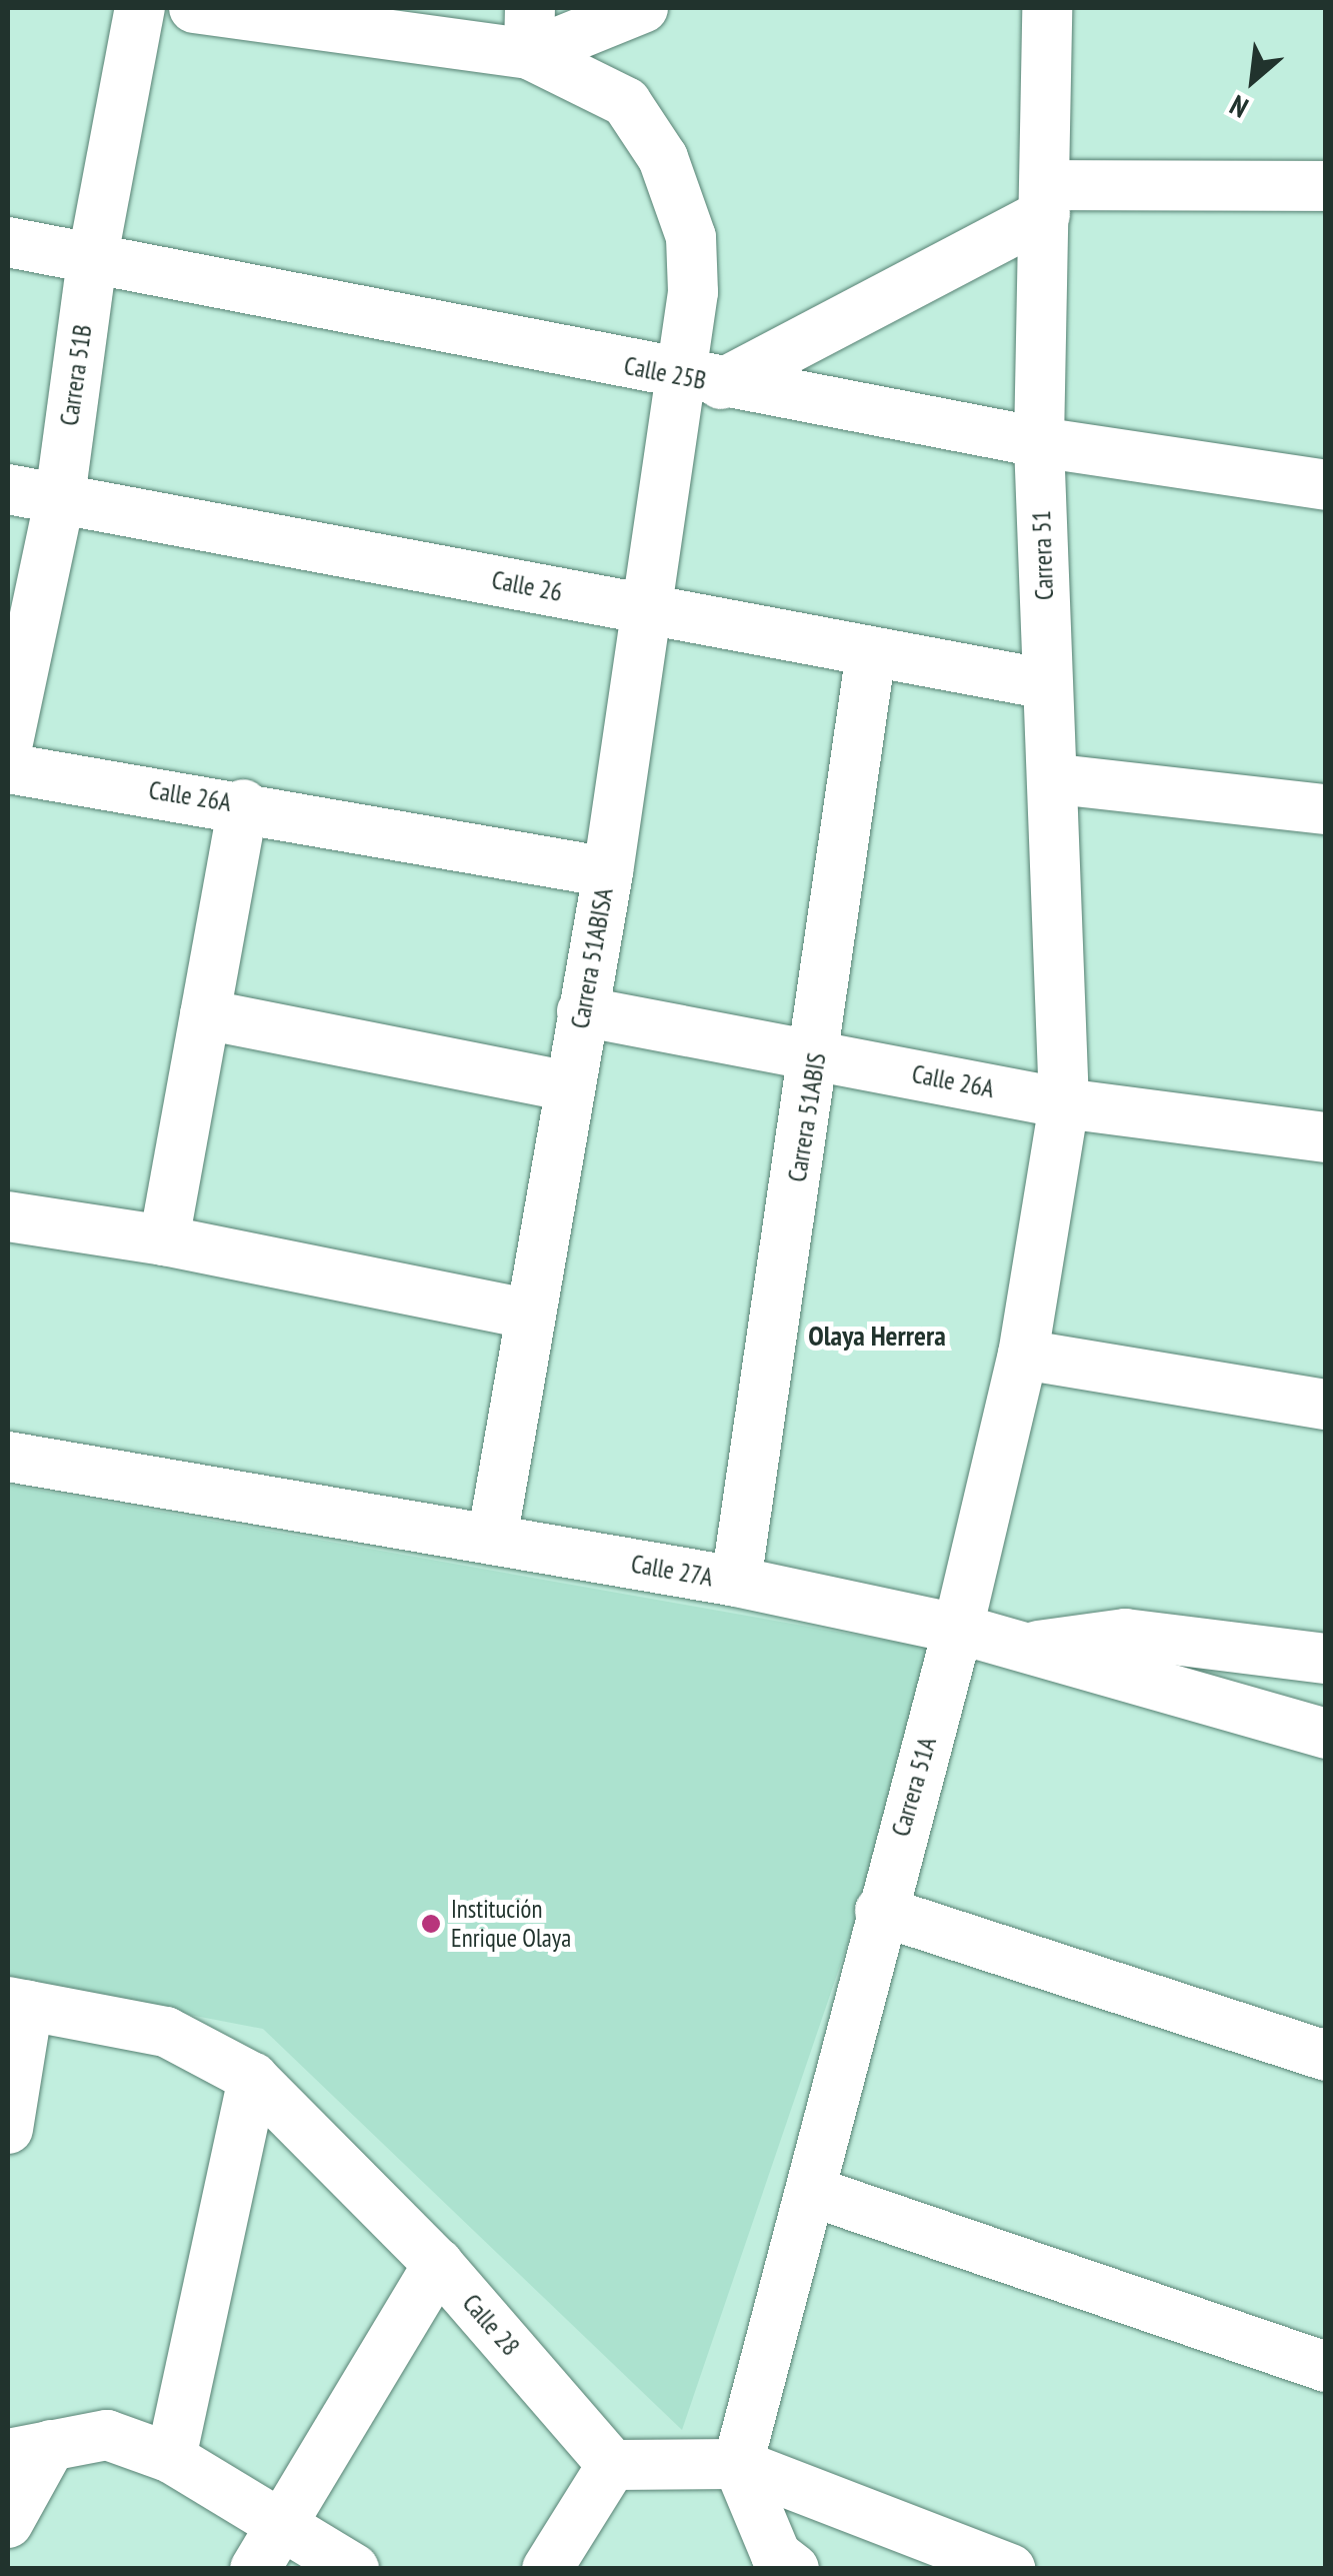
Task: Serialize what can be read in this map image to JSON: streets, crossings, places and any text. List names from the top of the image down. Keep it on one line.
{"streets":{"street":["Calle 25B","Carrera 51B","Carrera 51","Calle 26","Calle 26A","Carrera 51ABISA","Carrera 51ABIS","Calle 27A","Carrera 51A","Calle 28"]},"crossings":[["Calle 25B","Carrera 51B"],["Calle 25B","Carrera 51"],["Calle 25B","Carrera 51ABISA"],["Carrera 51B","Calle 26"],["Carrera 51","Calle 26"],["Carrera 51","Calle 26A"],["Carrera 51","Carrera 51A"],["Calle 26","Carrera 51ABISA"],["Calle 26","Carrera 51ABIS"],["Calle 26A","Carrera 51ABISA"],["Calle 26A","Carrera 51ABIS"],["Calle 26A","Carrera 51A"],["Carrera 51ABISA","Calle 27A"],["Carrera 51ABIS","Calle 27A"],["Calle 27A","Carrera 51A"]],"districts":["Olaya Herrera"],"places":["Institución Enrique Olaya"],"north":"bottom left"}
